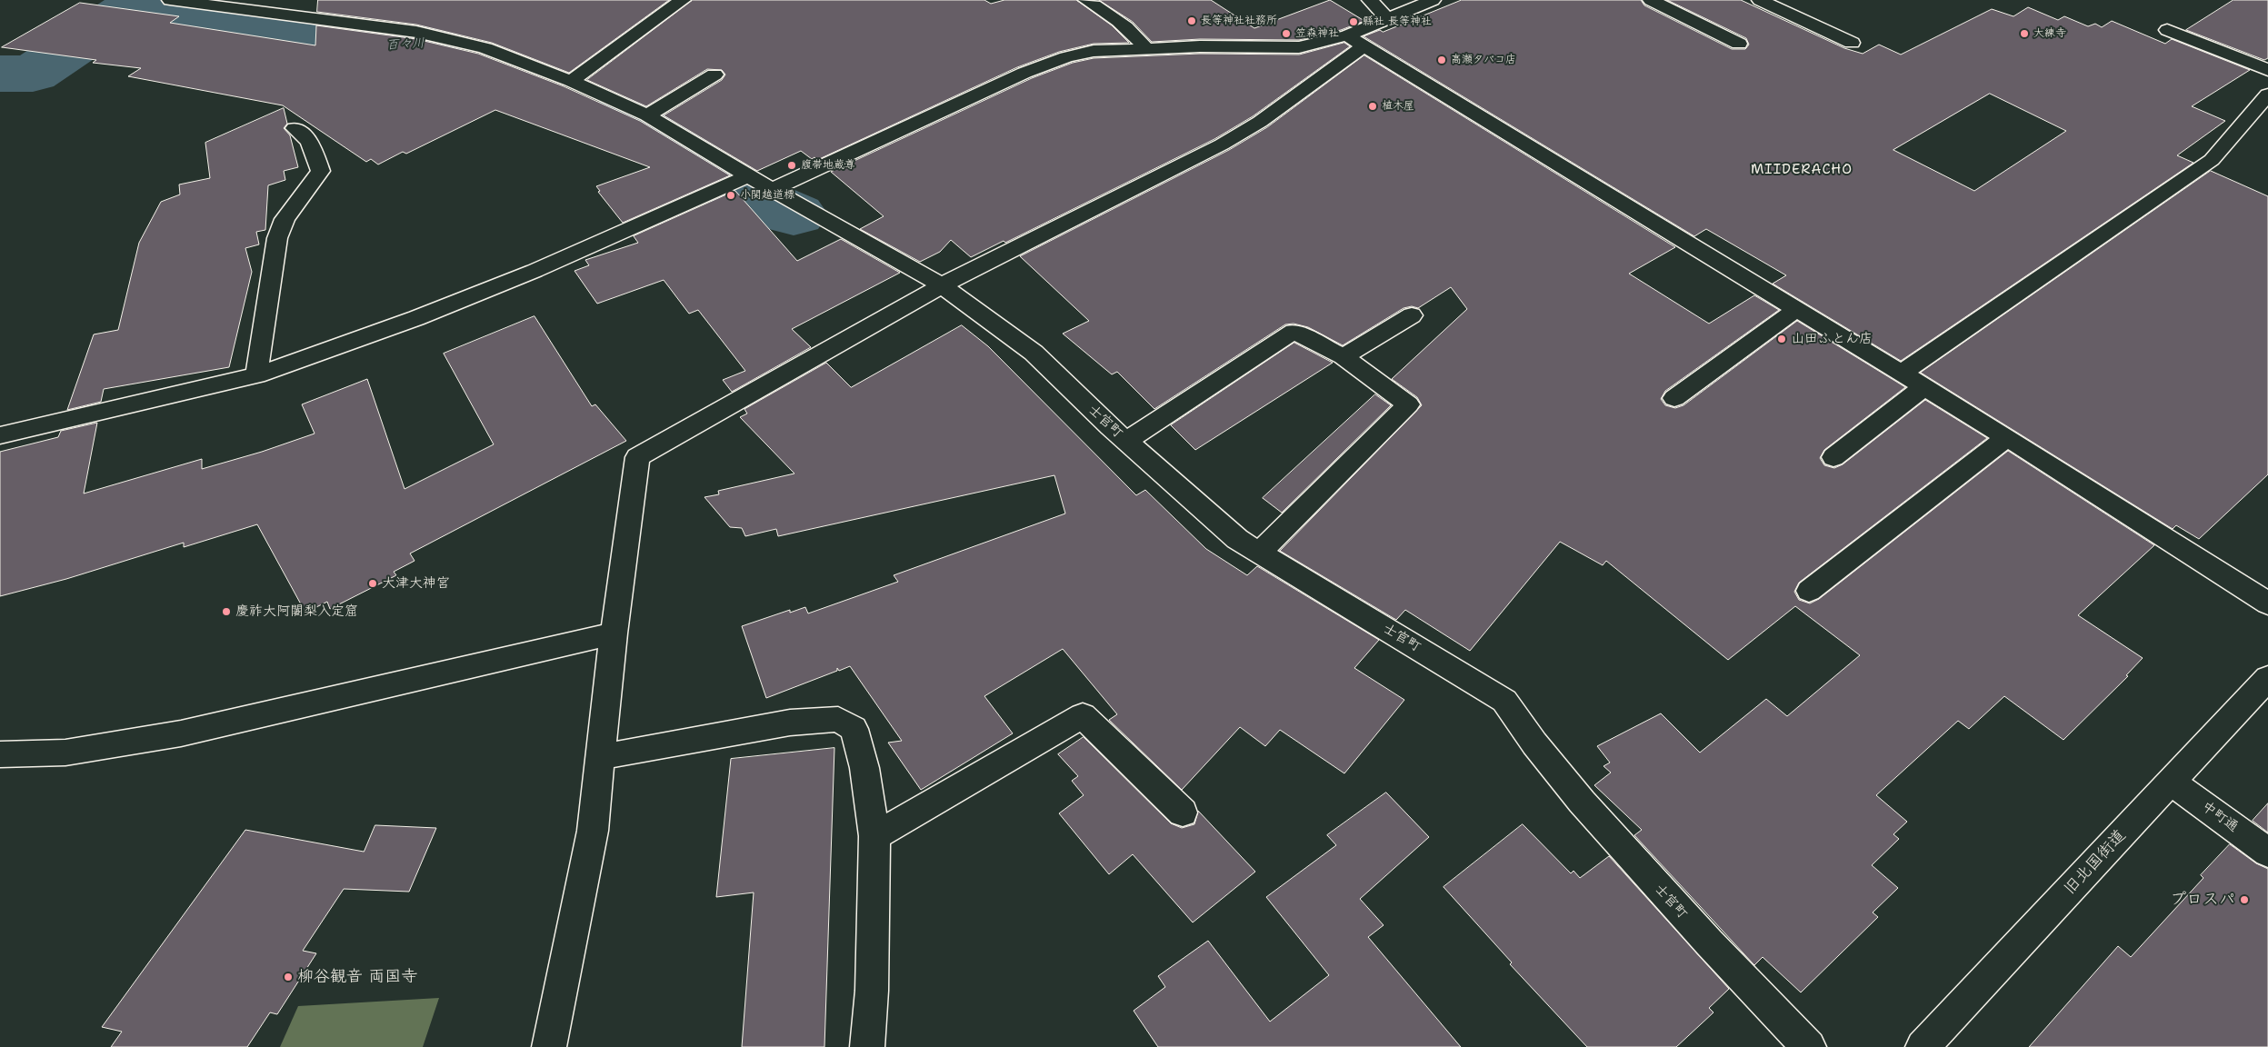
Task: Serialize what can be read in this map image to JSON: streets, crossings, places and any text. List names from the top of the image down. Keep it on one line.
{"streets":{"street":["士官町","中町通","旧北国街道"]},"crossings":[["中町通","旧北国街道"]],"districts":["MIIDERACHO"],"water":["百々川"],"places":["長等神社社務所","縣社 長等神社","笠森神社","大練寺","高瀬タバコ店","植木屋","腹帯地蔵尊","小関越道標","山田ふとん店","大津大神宮","慶祚大阿闍梨入定窟","プロスパ","柳谷観音 両国寺"]}
